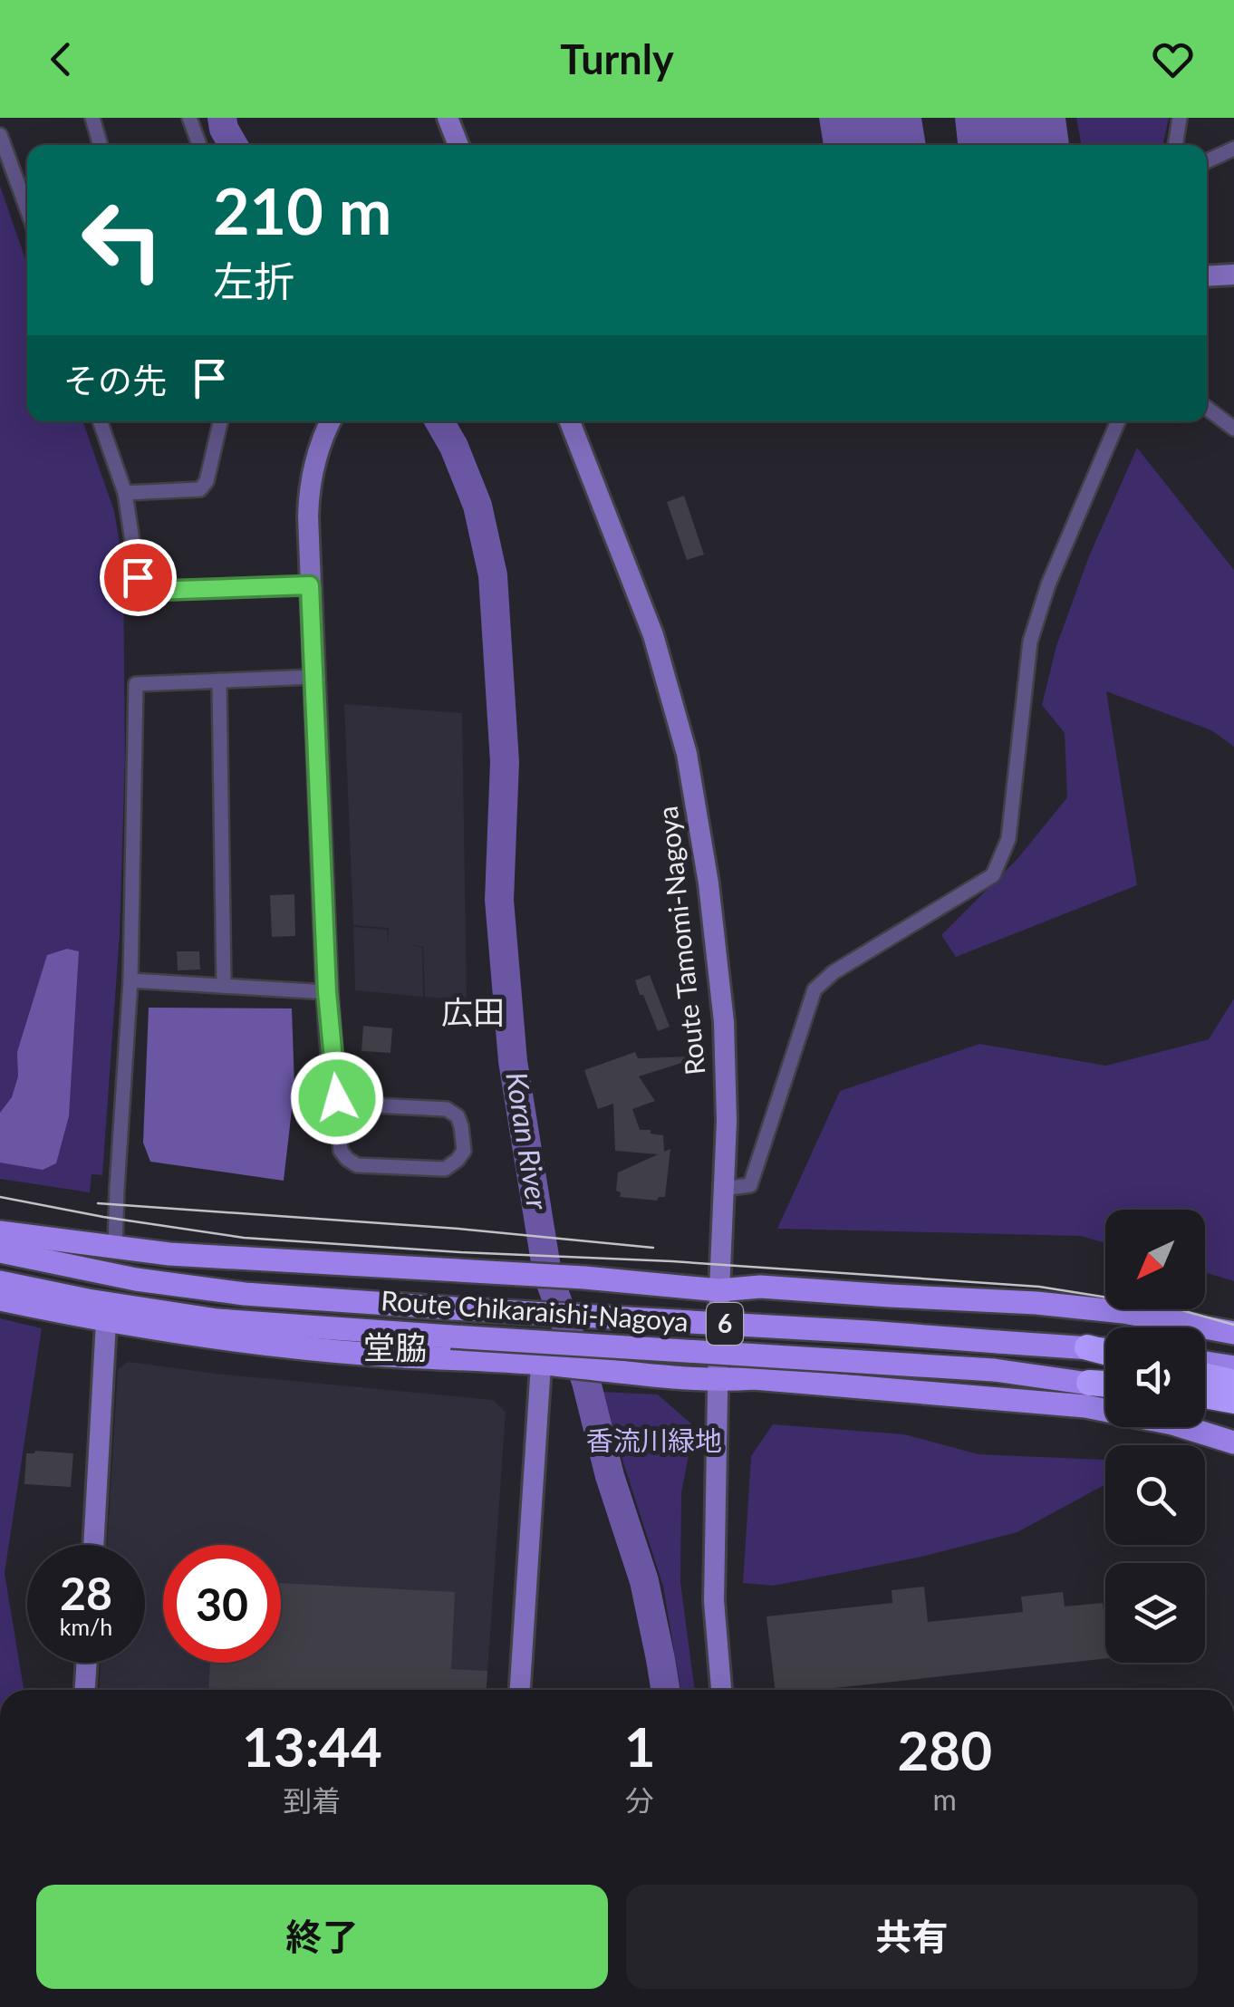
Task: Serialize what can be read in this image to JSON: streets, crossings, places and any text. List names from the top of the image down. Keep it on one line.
{"streets":{"main road":["Route Tamomi-Nagoya","Route Chikaraishi-Nagoya","6"]},"crossings":[["Route Tamomi-Nagoya","6"]],"districts":["広田","堂脇"],"water":["Koran River"],"parks":["香流川緑地"],"north":"bottom left","page":{"header":"Turnly","turn":["210 m","左折"],"then":"その先","speed":"28 km/h","limit":"30","eta":["13:44","到着","1","分","280","m"],"buttons":["終了","共有"]}}
